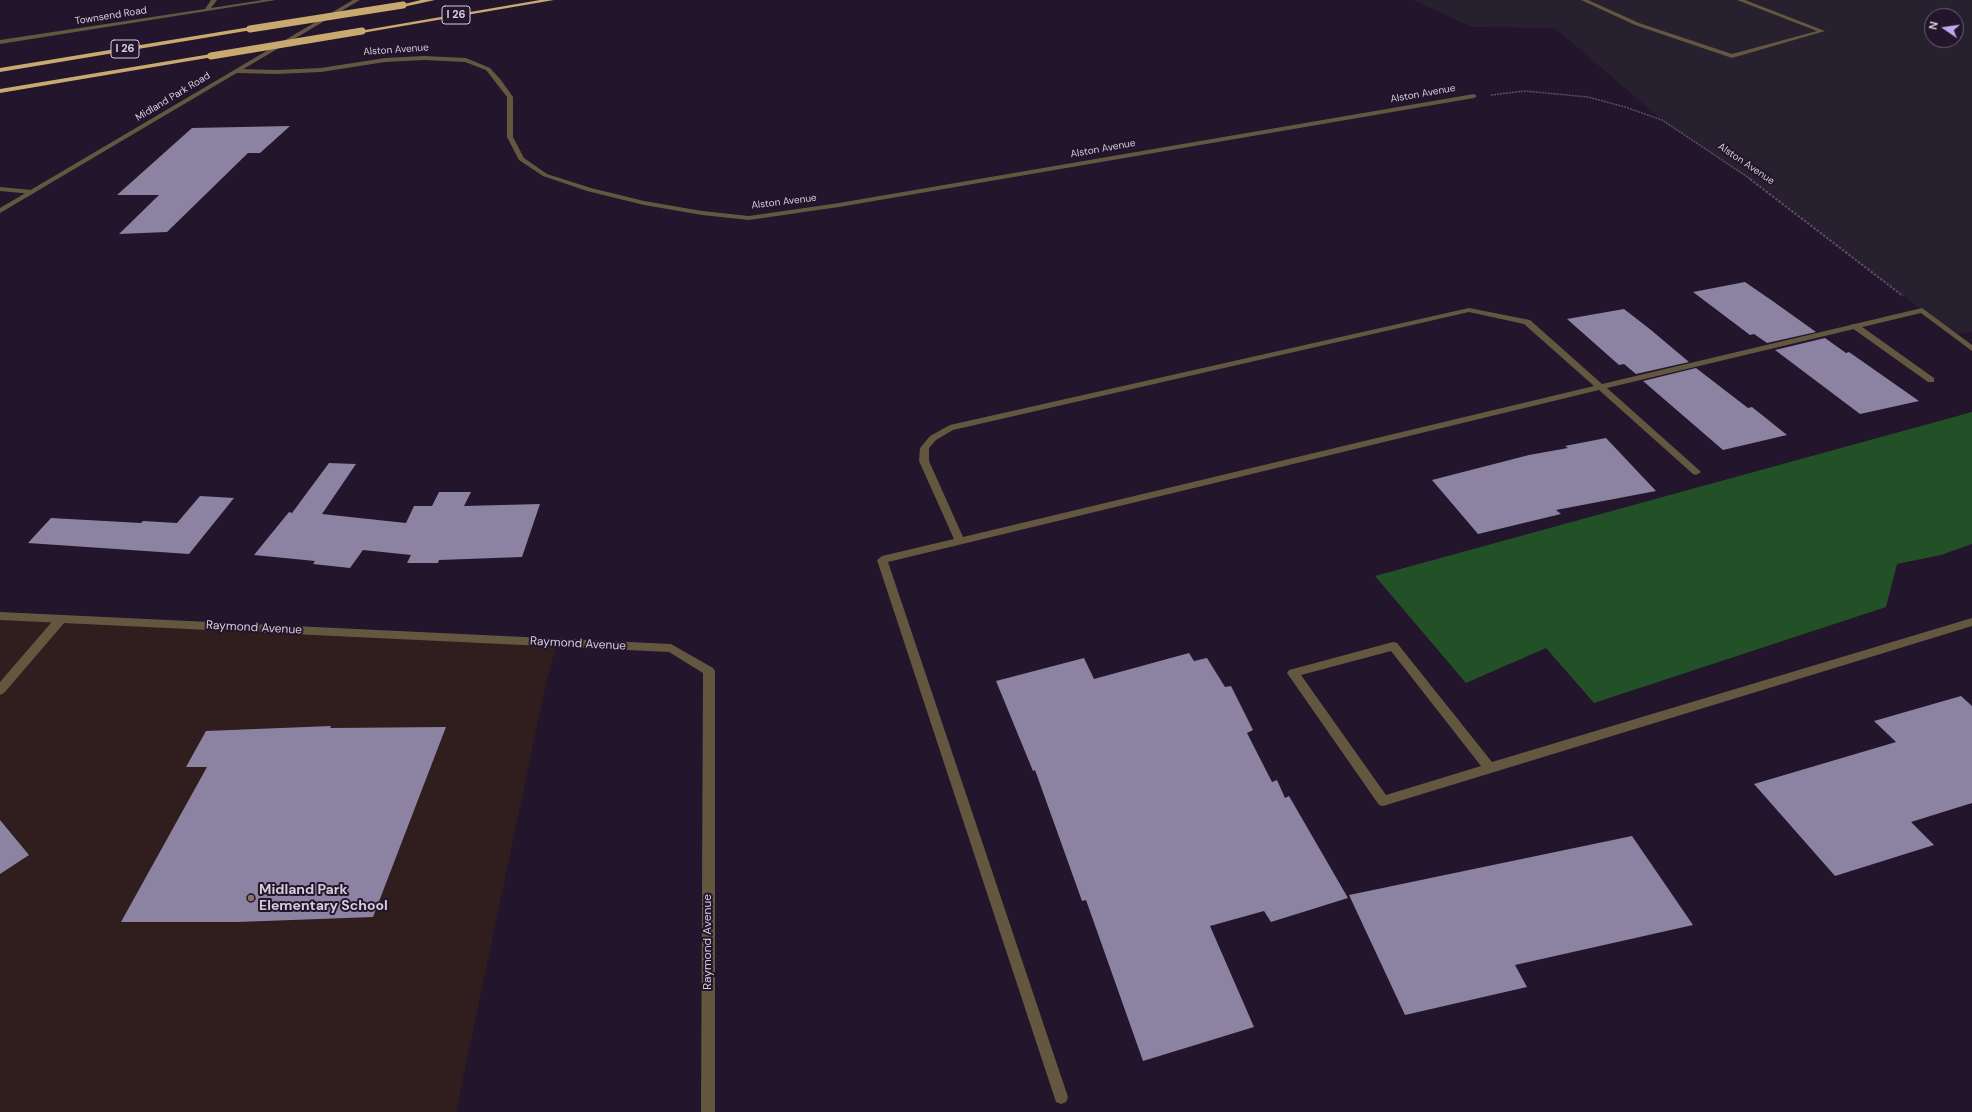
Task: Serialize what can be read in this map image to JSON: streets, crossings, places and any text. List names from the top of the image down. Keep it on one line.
{"streets":{"highway":["I 26"],"street":["Townsend Road","Alston Avenue","Midland Park Road","Raymond Avenue"]},"crossings":[["Alston Avenue","Midland Park Road"]],"places":["Midland Park Elementary School"],"north":"left"}
